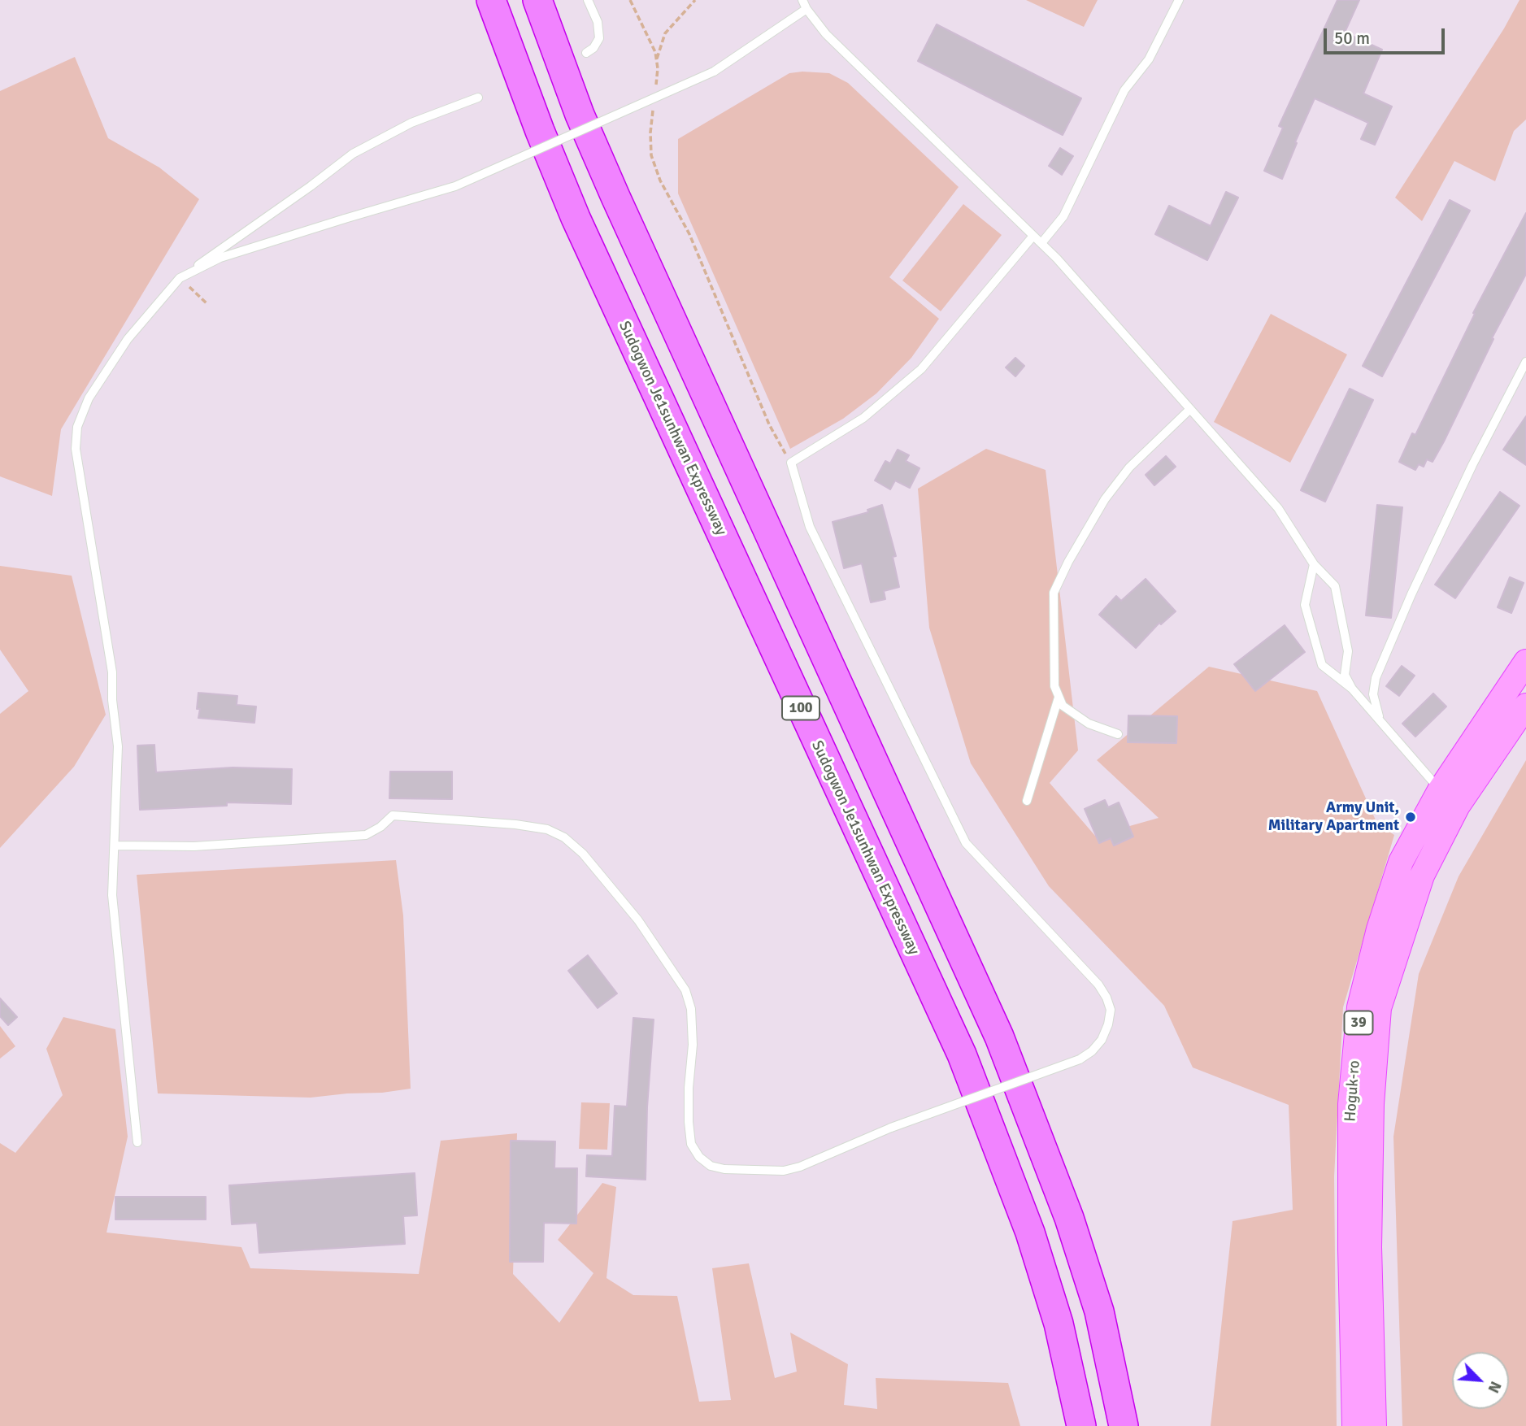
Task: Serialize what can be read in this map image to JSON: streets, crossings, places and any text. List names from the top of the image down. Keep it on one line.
{"streets":{"highway":["Sudogwon Je1sunhwan Expressway","100"],"main road":["39","Hoguk-ro"]},"places":["Army Unit, Military Apartment"],"scale_bar":"50 m","north":"bottom right"}
